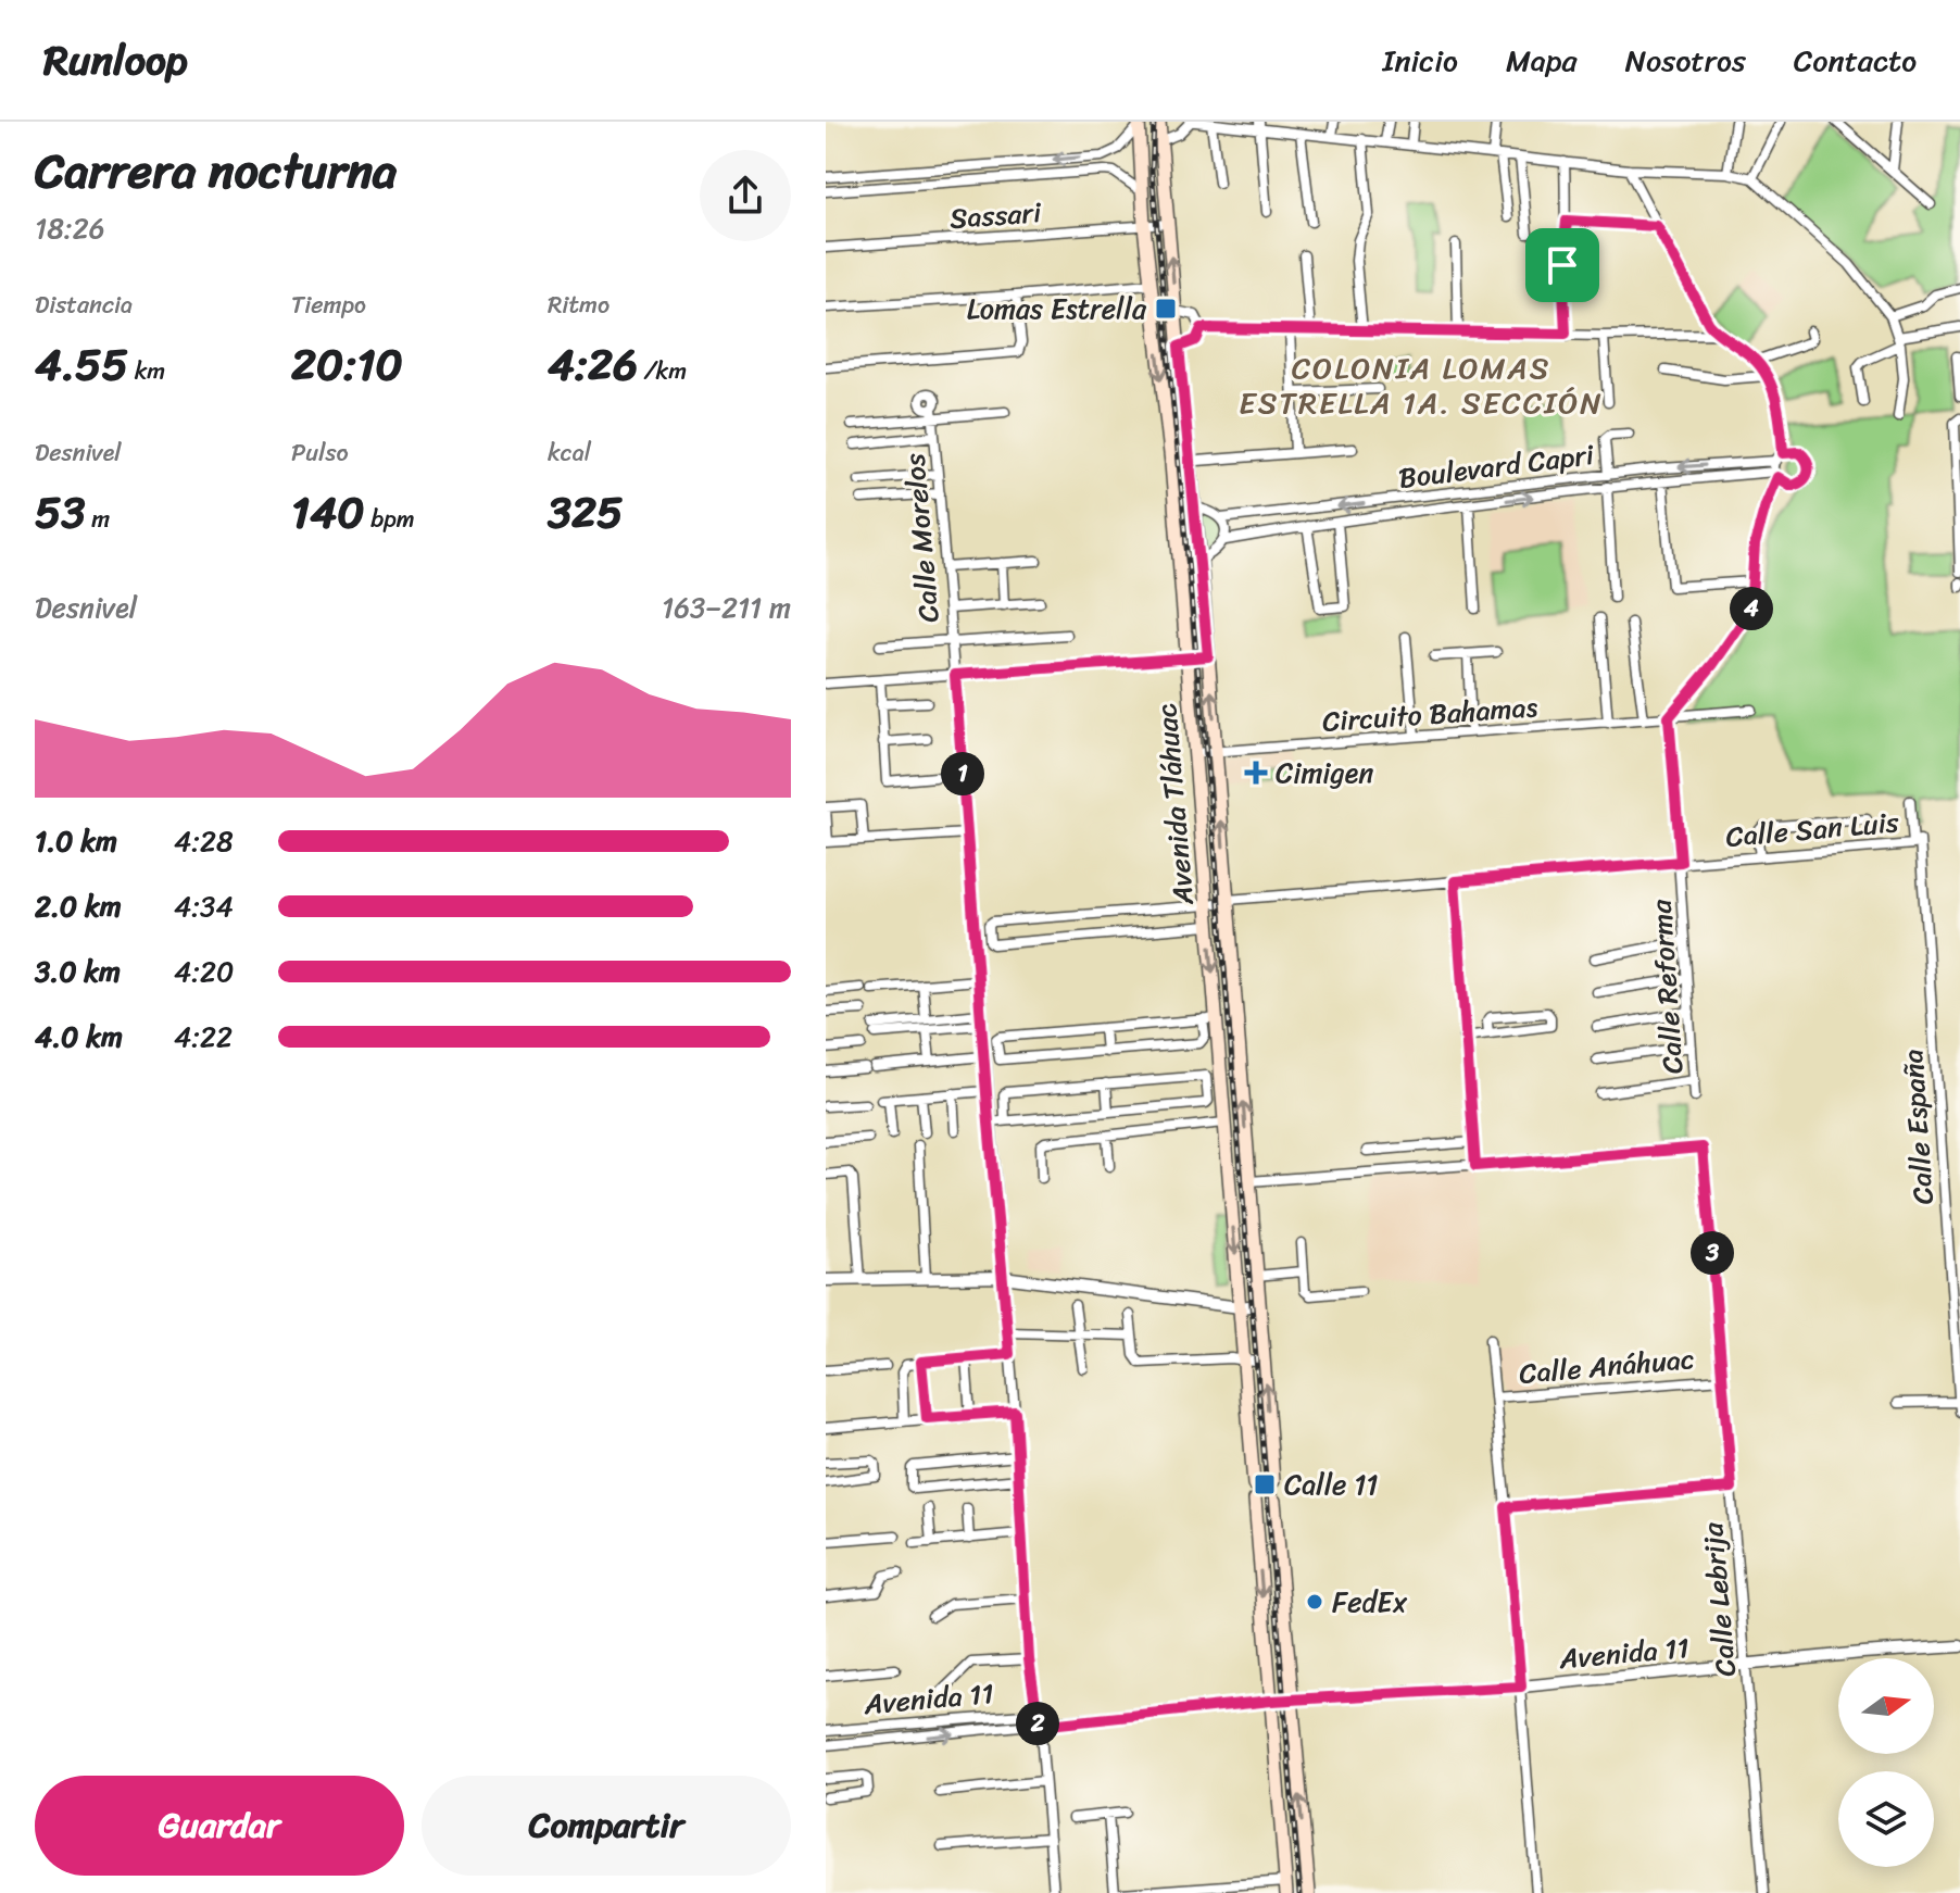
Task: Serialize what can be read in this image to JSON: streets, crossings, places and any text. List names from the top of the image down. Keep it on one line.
{"streets":{"main road":["Avenida Tláhuac"],"street":["Sassari","Boulevard Capri","Calle Morelos","Circuito Bahamas","Calle San Luis","Calle Reforma","Calle España","Calle Anáhuac","Calle Lebrija","Avenida 11"]},"crossings":[["Sassari","Avenida Tláhuac"],["Calle Morelos","Avenida 11"],["Circuito Bahamas","Avenida Tláhuac"],["Circuito Bahamas","Calle Reforma"],["Avenida Tláhuac","Calle San Luis"],["Calle San Luis","Calle Reforma"],["Calle San Luis","Calle España"],["Calle Anáhuac","Calle Lebrija"],["Calle Lebrija","Avenida 11"]],"districts":["COLONIA LOMAS ESTRELLA 1A. SECCIÓN"],"places":{"transit":["Lomas Estrella","Calle 11"],"health":["Cimigen"],"other":["FedEx"]},"north":"right","page":{"header":"Runloop","nav":["Inicio","Mapa","Nosotros","Contacto"],"heading":["Carrera nocturna","18:26"],"stats":[["Distancia","4.55 km"],["Tiempo","20:10"],["Ritmo","4:26 /km"],["Desnivel","53 m"],["Pulso","140 bpm"],["kcal","325"]],"chart":["Desnivel","163–211 m"],"pins":["4","1","3","2"],"list":[{"name":"1.0 km","note":"4:28"},{"name":"2.0 km","note":"4:34"},{"name":"3.0 km","note":"4:20"},{"name":"4.0 km","note":"4:22"}],"buttons":["Guardar","Compartir"]}}
